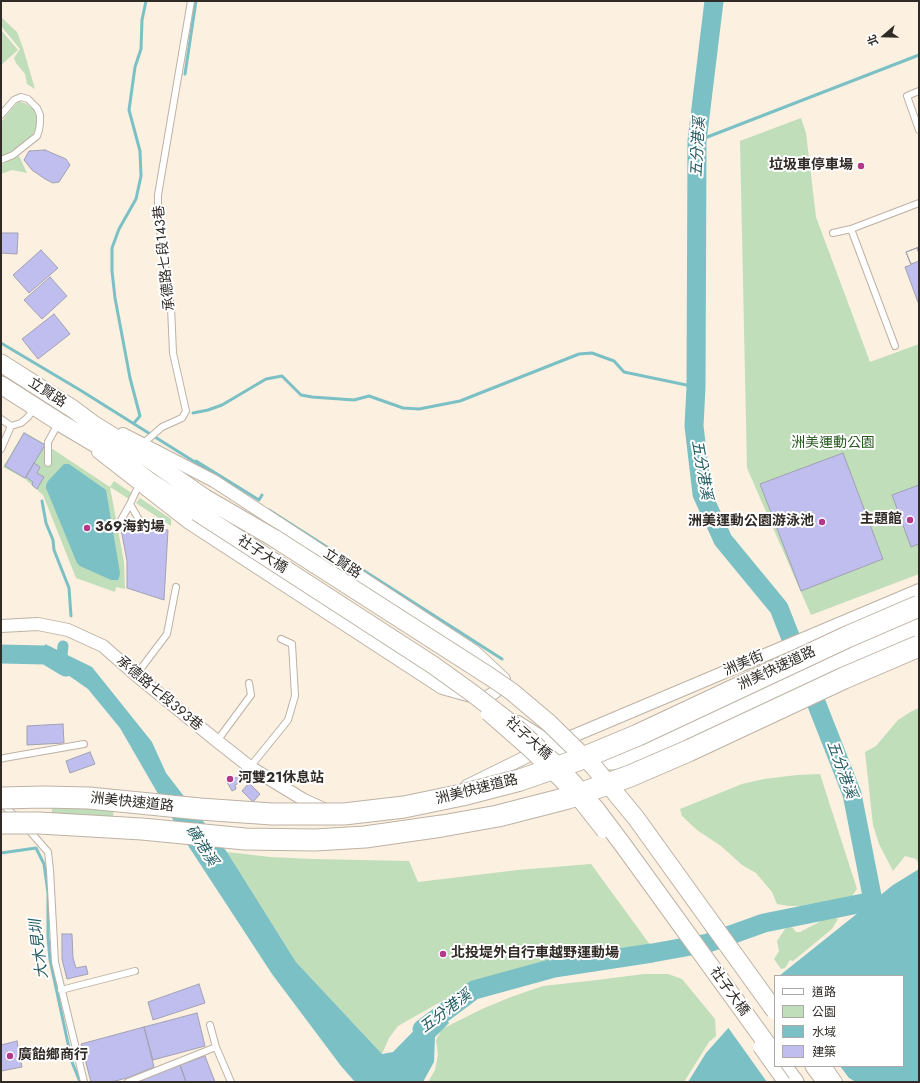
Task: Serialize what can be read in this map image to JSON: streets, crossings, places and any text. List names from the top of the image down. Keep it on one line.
{"streets":{"highway":["洲美快速道路"],"street":["立賢路","社子大橋","洲美街","承德路七段393巷"],"lane":["承德路七段143巷"]},"crossings":[["承德路七段143巷","立賢路"],["立賢路","社子大橋"],["立賢路","洲美街"],["立賢路","承德路七段393巷"],["洲美街","承德路七段393巷"]],"water":["五分港溪","磺港溪","大木見圳"],"parks":["洲美運動公園"],"places":["垃圾車停車場","主題館","洲美運動公園游泳池","369海釣場","河雙21休息站","北投堤外自行車越野運動場","廣飴鄉商行"],"legend":["道路","公園","水域","建築"],"north":"left"}
